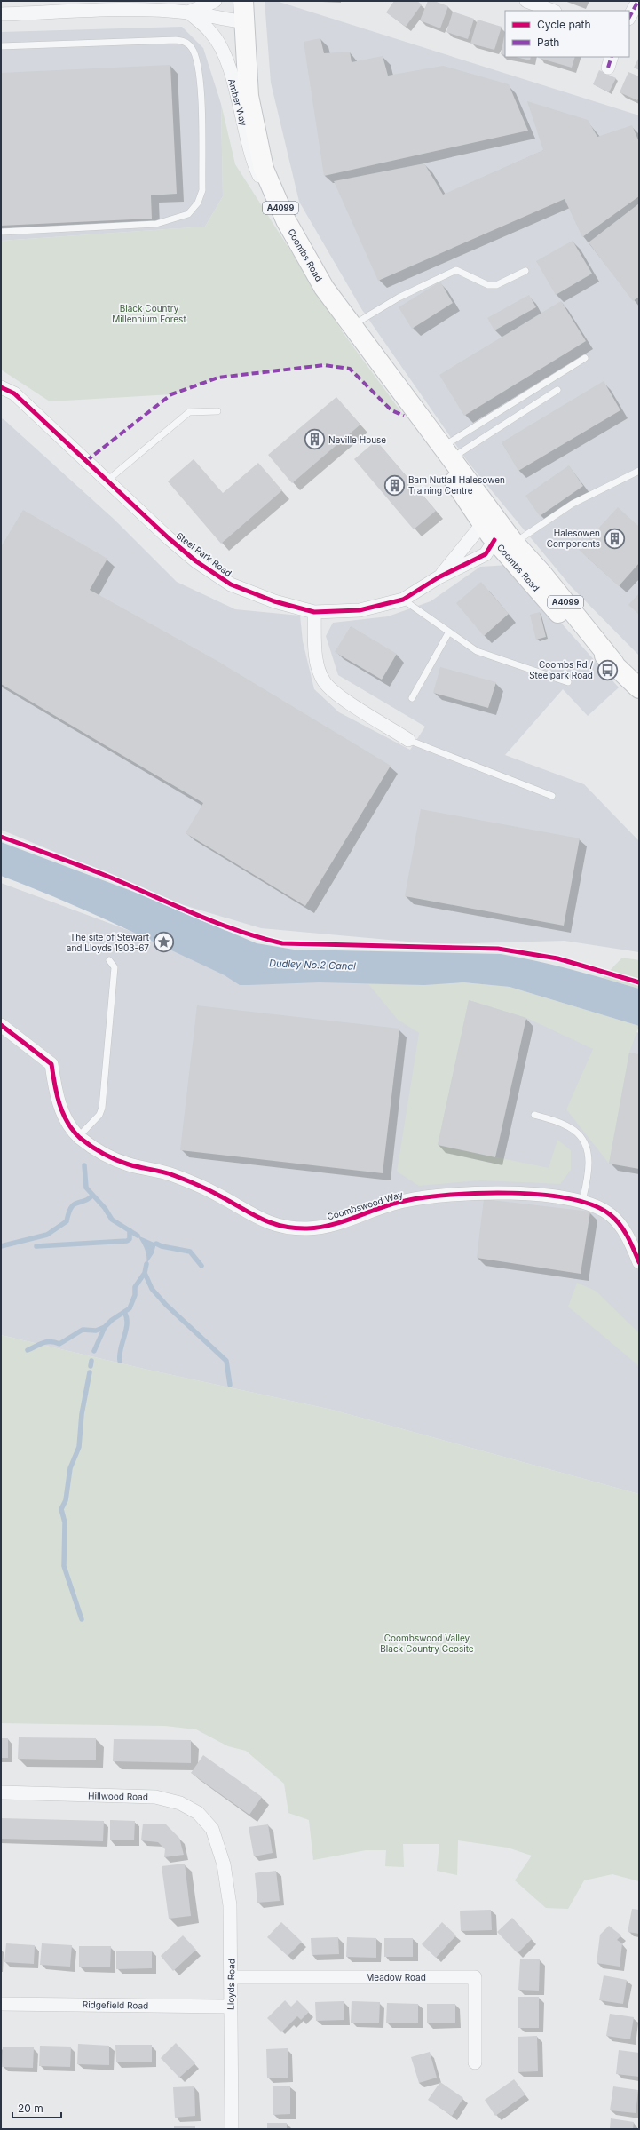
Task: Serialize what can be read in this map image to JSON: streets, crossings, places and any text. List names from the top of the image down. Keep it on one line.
{"streets":{"main road":["A4099","Coombs Road"],"street":["Amber Way","Steel Park Road","Coombswood Way","Hillwood Road","Meadow Road","Lloyds Road","Ridgefield Road"]},"crossings":[["Amber Way","Coombs Road"],["Coombs Road","Steel Park Road"],["Hillwood Road","Lloyds Road"],["Meadow Road","Lloyds Road"],["Lloyds Road","Ridgefield Road"]],"water":["Dudley No.2 Canal"],"parks":["Black Country Millennium Forest","Coombswood Valley Black Country Geosite"],"places":{"building":["Neville House","Bam Nuttall Halesowen Training Centre","Halesowen Components"],"bus stop":["Coombs Rd / Steelpark Road"],"place":["The site of Stewart and Lloyds 1903-67"]},"legend":["Cycle path","Path"],"scale_bar":"20 m"}
